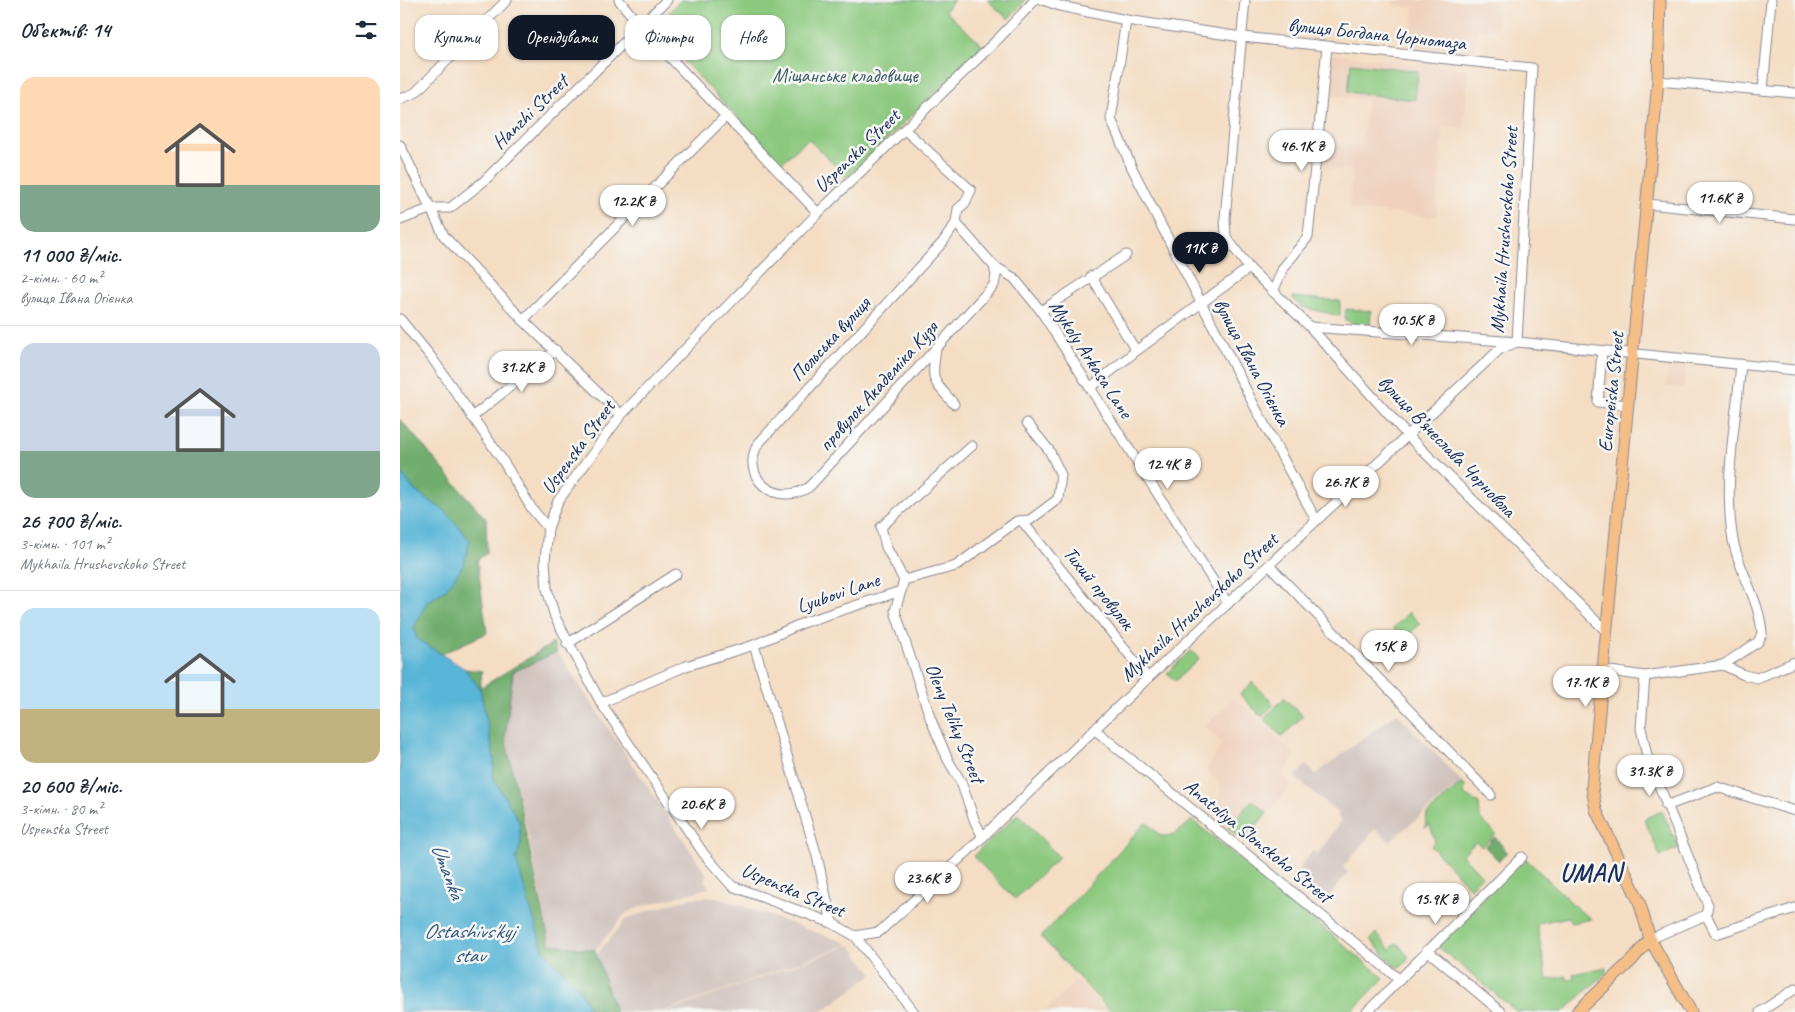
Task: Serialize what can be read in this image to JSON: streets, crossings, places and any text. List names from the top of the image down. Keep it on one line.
{"streets":{"main road":["Europeiska Street"],"street":["вулиця Богдана Чорномаза","Hanzhi Street","Uspenska Street","Mykhaila Hrushevskoho Street","Польська вулиця","Mykoly Arkasa Lane","вулиця Івана Огієнка","провулок Академіка Кузя","вулиця В’ячеслава Чорновола","Тихий провулок","Lyubovi Lane","Oleny Telihy Street","Anatoliya Slonskoho Street"]},"crossings":[["вулиця Богдана Чорномаза","Mykhaila Hrushevskoho Street"],["вулиця Богдана Чорномаза","вулиця Івана Огієнка"],["вулиця Богдана Чорномаза","вулиця В’ячеслава Чорновола"],["Uspenska Street","Mykhaila Hrushevskoho Street"],["Uspenska Street","Польська вулиця"],["Uspenska Street","Lyubovi Lane"],["Mykhaila Hrushevskoho Street","Mykoly Arkasa Lane"],["Mykhaila Hrushevskoho Street","вулиця Івана Огієнка"],["Mykhaila Hrushevskoho Street","вулиця В’ячеслава Чорновола"],["Mykhaila Hrushevskoho Street","Тихий провулок"],["Mykhaila Hrushevskoho Street","Oleny Telihy Street"],["Mykhaila Hrushevskoho Street","Anatoliya Slonskoho Street"],["Польська вулиця","Mykoly Arkasa Lane"],["Польська вулиця","провулок Академіка Кузя"],["Mykoly Arkasa Lane","провулок Академіка Кузя"],["Europeiska Street","вулиця В’ячеслава Чорновола"],["Тихий провулок","Lyubovi Lane"],["Lyubovi Lane","Oleny Telihy Street"]],"districts":["UMAN"],"water":["Umanka","Ostashivs'kyj stav"],"parks":["Міщанське кладовище"],"page":{"heading":"Об’єктів: 14","chip":["Купити","Орендувати","Фільтри","Нове"],"list":[{"name":"11 000 ₴/міс.","note":"2-кімн. · 60 m² · вулиця Івана Огієнка"},{"name":"26 700 ₴/міс.","note":"3-кімн. · 101 m² · Mykhaila Hrushevskoho Street"},{"name":"20 600 ₴/міс.","note":"3-кімн. · 80 m² · Uspenska Street"}],"price":["46.1K ₴","11.6K ₴","12.2K ₴","11K ₴","10.5K ₴","31.2K ₴","12.4K ₴","26.7K ₴","15K ₴","17.1K ₴","31.3K ₴","20.6K ₴","23.6K ₴","15.9K ₴"]}}
